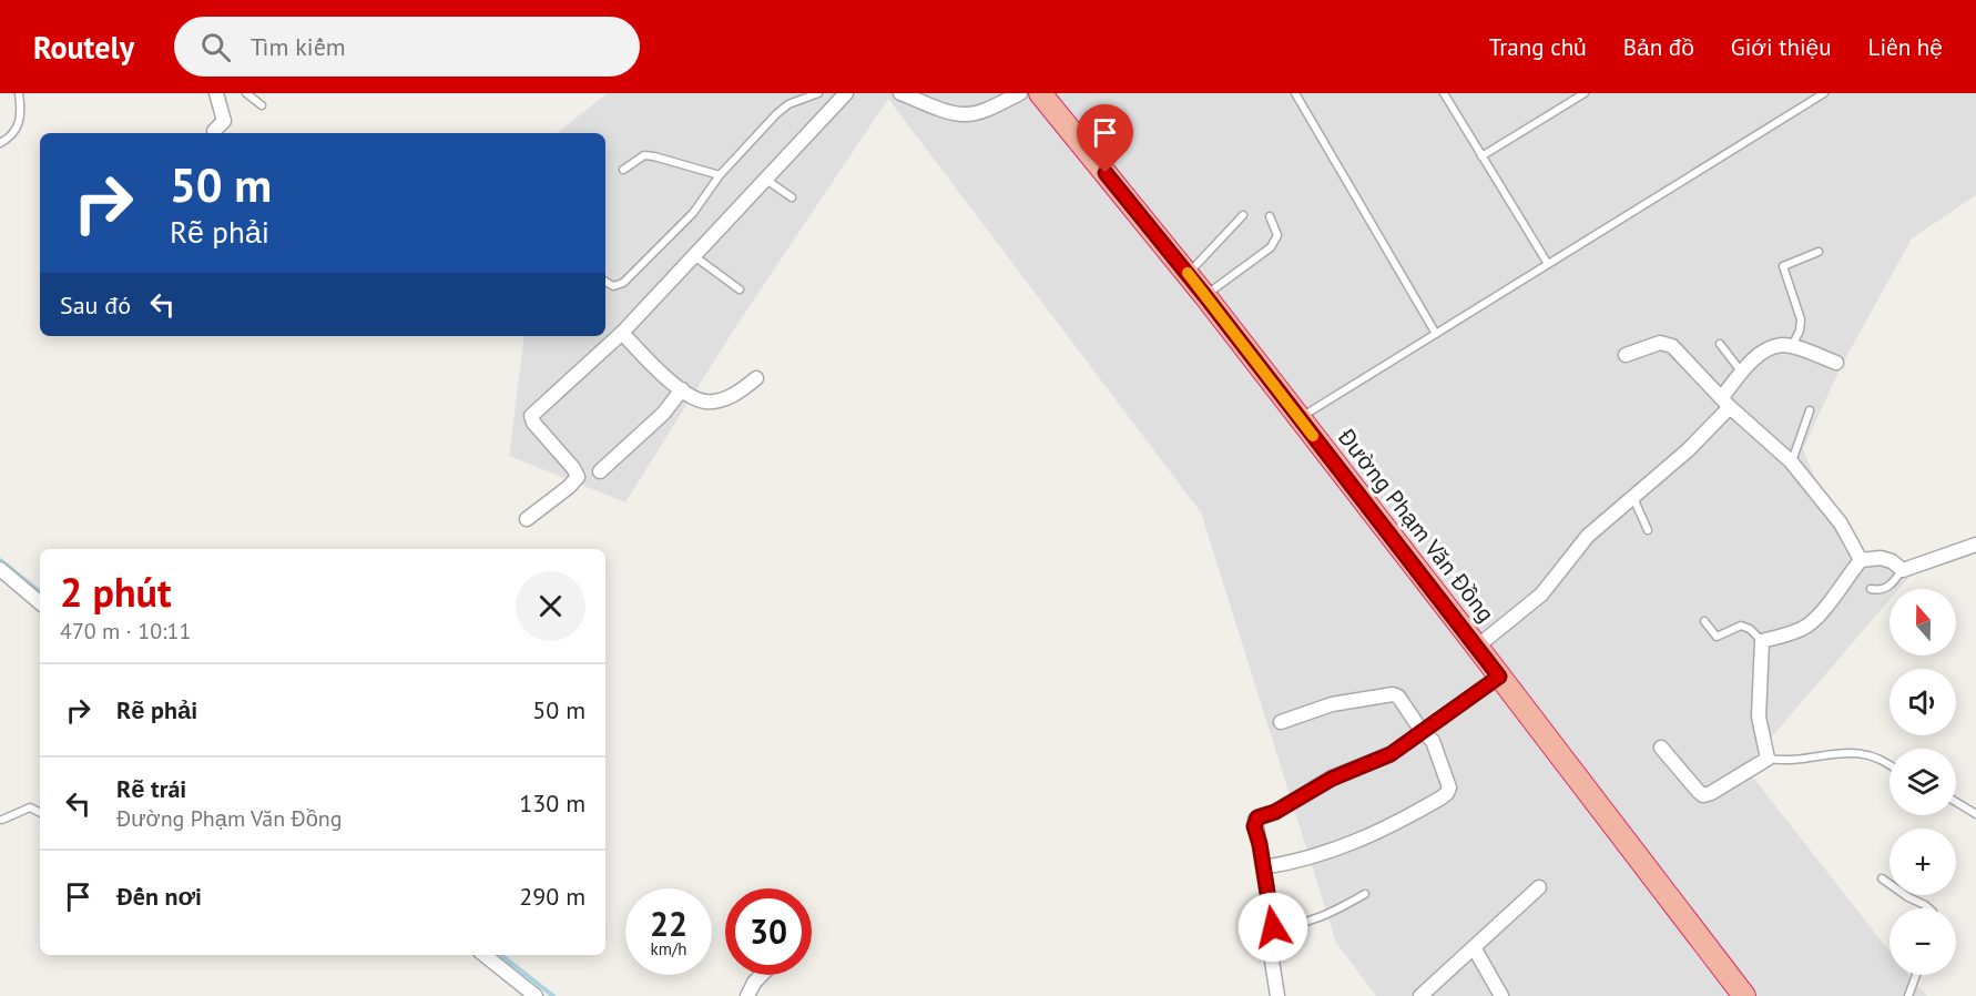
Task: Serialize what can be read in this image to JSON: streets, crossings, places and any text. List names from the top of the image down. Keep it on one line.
{"streets":{"highway":["Đường Phạm Văn Đồng"]},"north":"top","page":{"header":"Routely","search":"Tìm kiếm","nav":["Trang chủ","Bản đồ","Giới thiệu","Liên hệ"],"turn":["50 m","Rẽ phải"],"then":"Sau đó","heading":["2 phút","470 m · 10:11"],"map_buttons":["+","−"],"list":[{"name":"Rẽ phải","value":"50 m"},{"name":"Rẽ trái","note":"Đường Phạm Văn Đồng","value":"130 m"},{"name":"Đến nơi","value":"290 m"}],"speed":"22 km/h","limit":"30"}}
